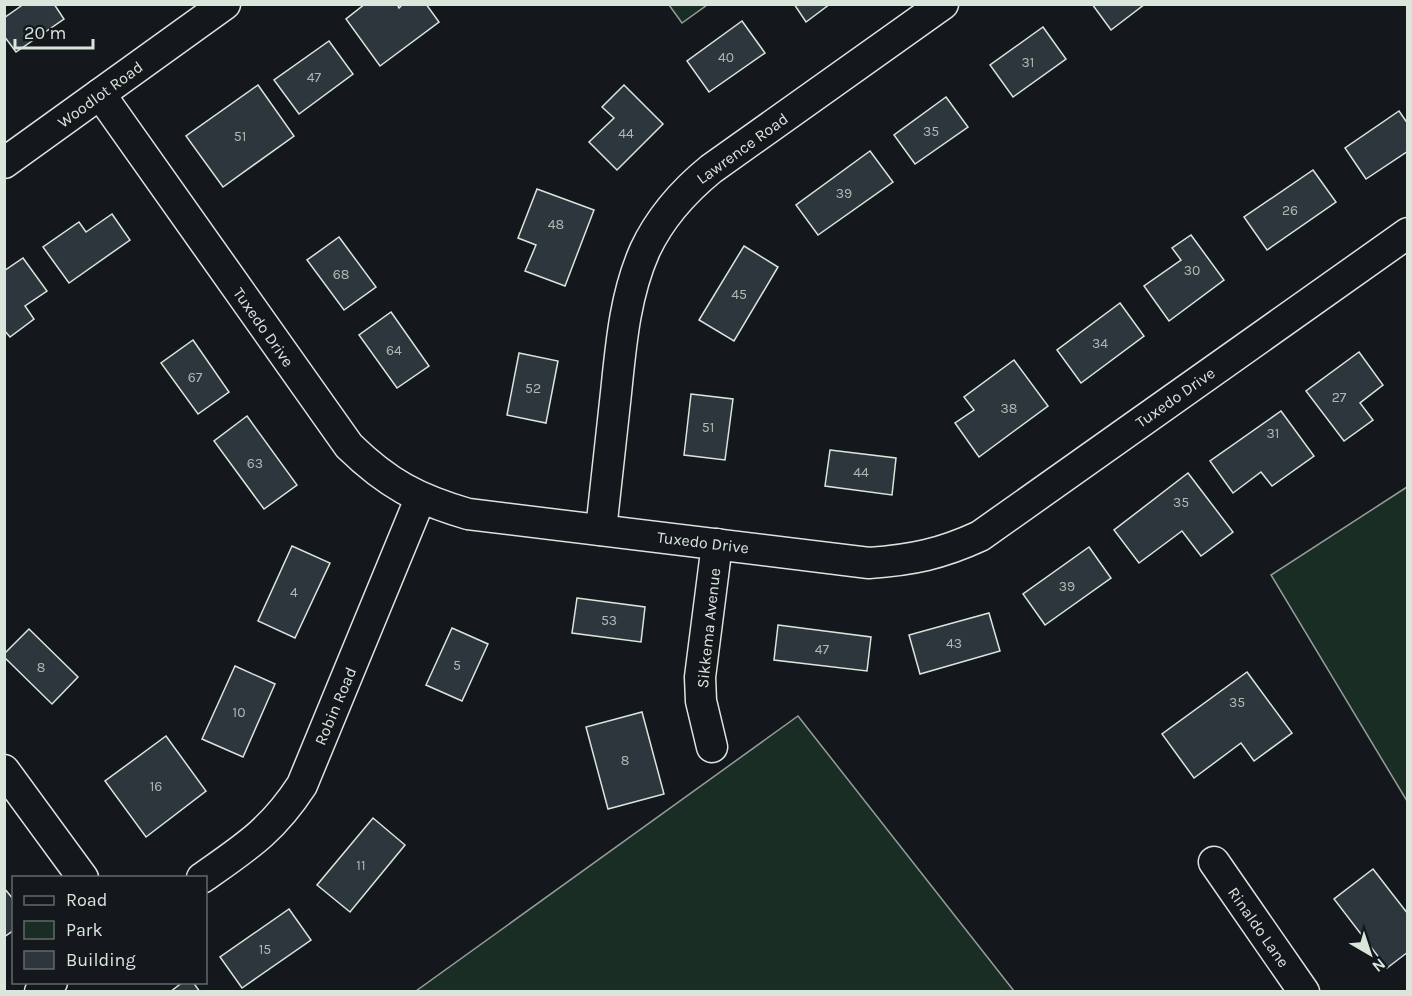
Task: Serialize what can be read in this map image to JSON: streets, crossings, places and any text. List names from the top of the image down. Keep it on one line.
{"streets":{"street":["Woodlot Road","Lawrence Road","Tuxedo Drive","Sikkema Avenue","Robin Road","Rinaldo Lane"]},"crossings":[["Woodlot Road","Tuxedo Drive"],["Lawrence Road","Tuxedo Drive"],["Tuxedo Drive","Sikkema Avenue"],["Tuxedo Drive","Robin Road"]],"house_numbers":["40","31","47","35","44","51","39","26","48","30","68","45","34","64","67","52","27","38","51","31","63","44","35","39","4","53","43","47","5","8","35","10","8","16","11","15"],"legend":["Road","Park","Building"],"scale_bar":"20 m","north":"bottom right"}
